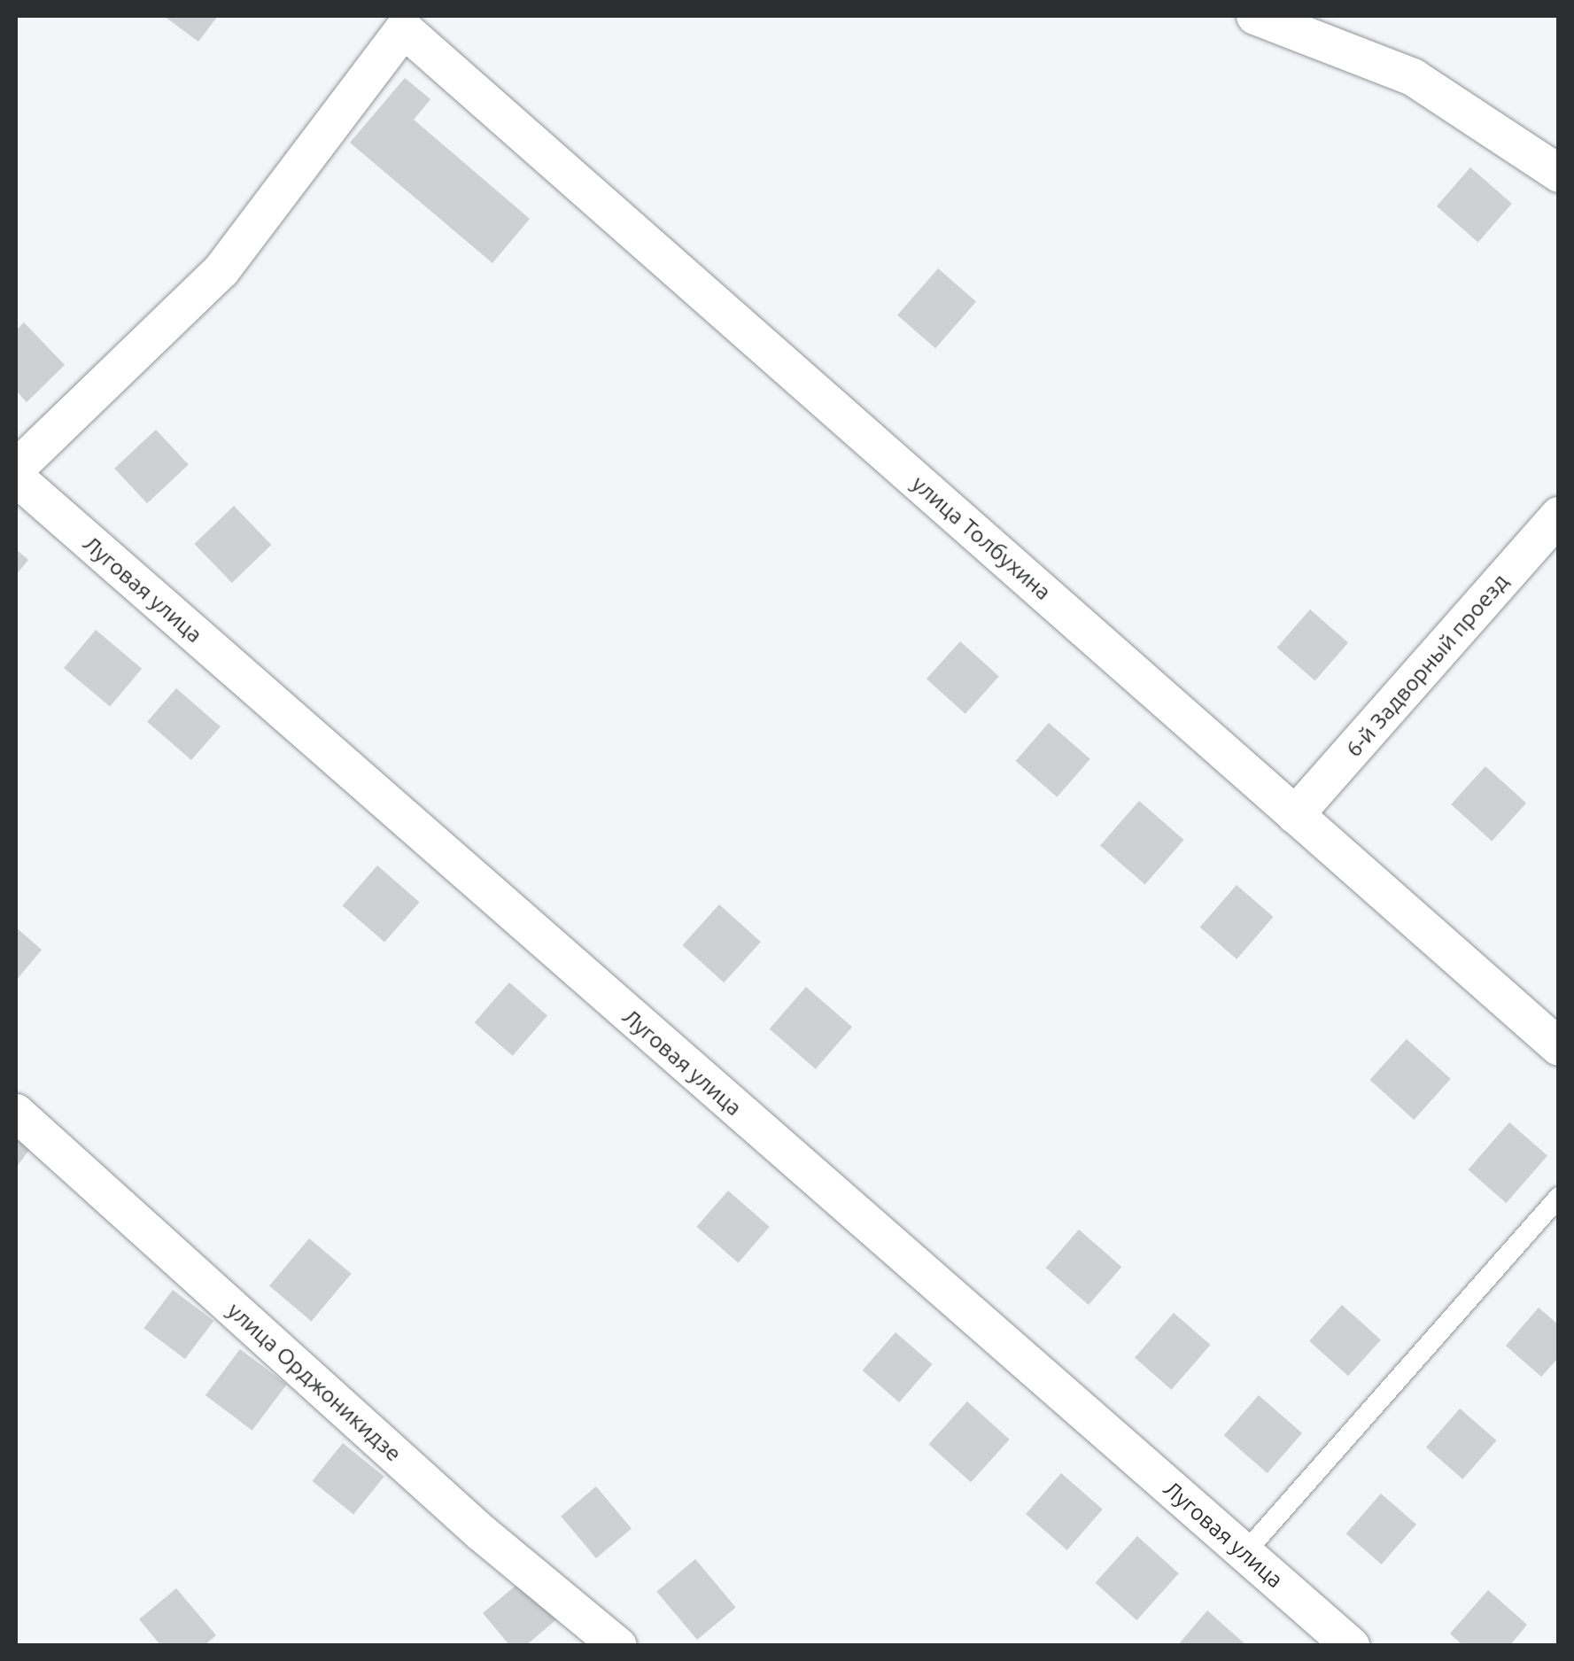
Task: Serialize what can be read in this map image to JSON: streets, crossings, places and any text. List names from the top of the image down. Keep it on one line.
{"streets":{"street":["улица Толбухина","Луговая улица","6-й Задворный проезд","улица Орджоникидзе"]},"crossings":[["улица Толбухина","6-й Задворный проезд"]]}
